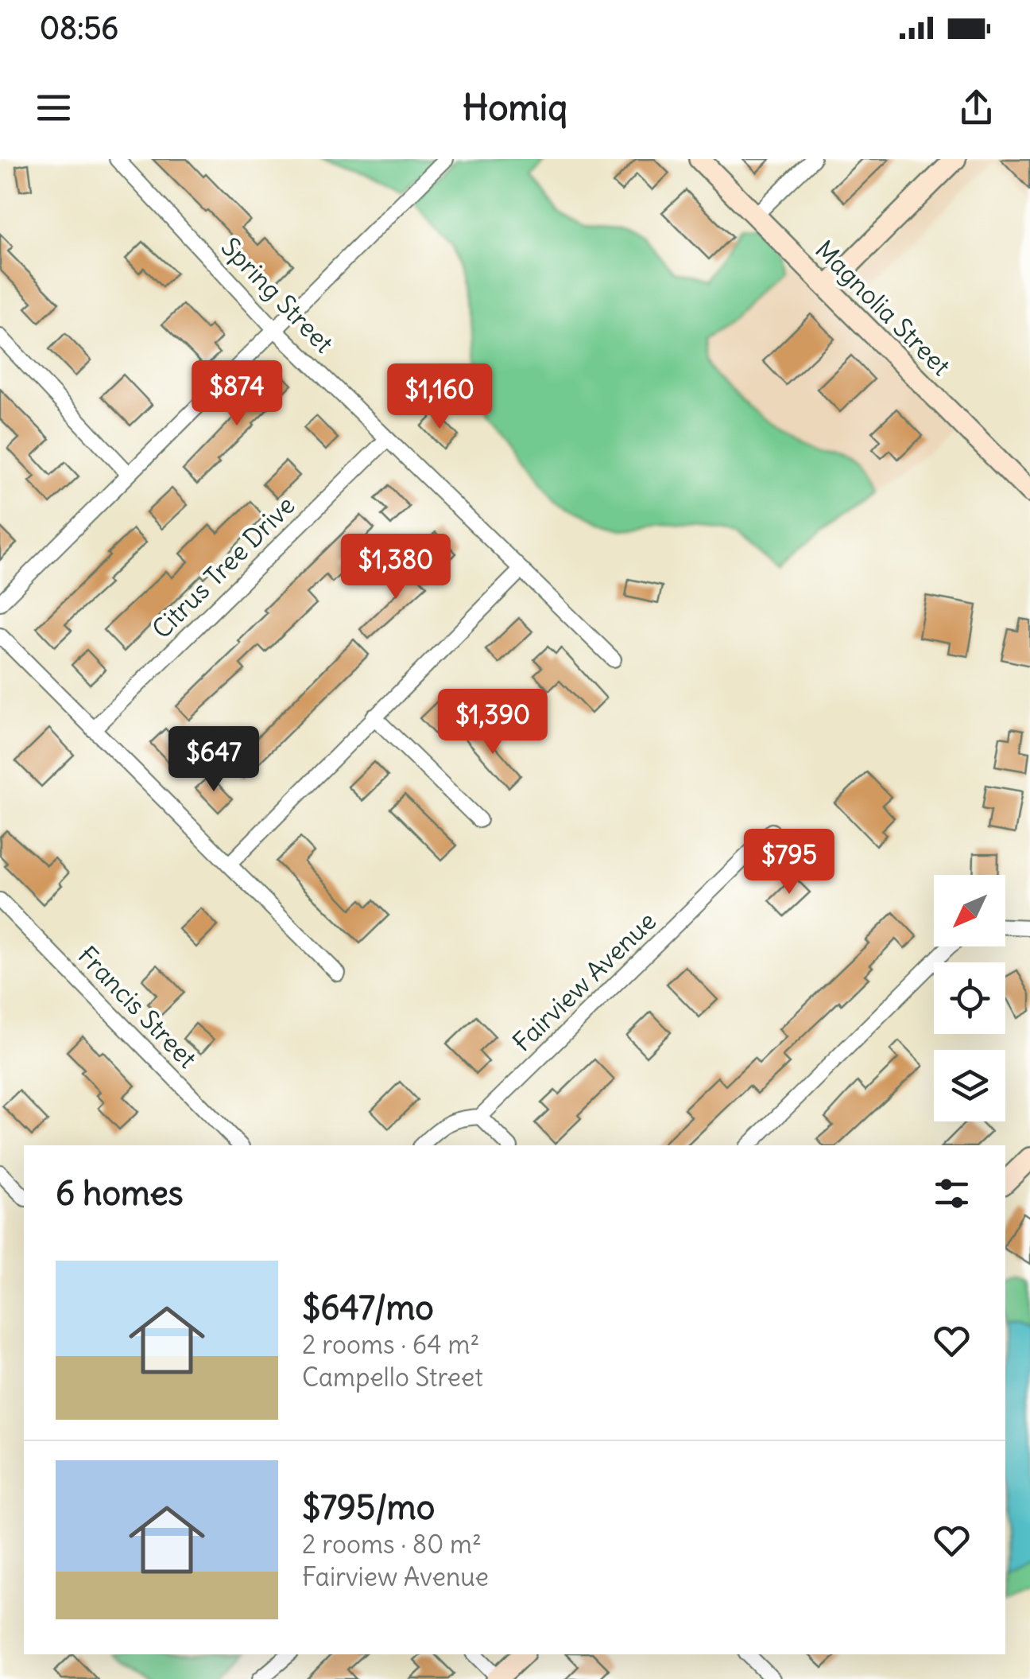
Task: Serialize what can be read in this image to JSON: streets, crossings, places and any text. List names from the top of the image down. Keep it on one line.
{"streets":{"street":["Spring Street","Magnolia Street","Citrus Tree Drive","Fairview Avenue","Francis Street"]},"crossings":[["Spring Street","Citrus Tree Drive"]],"north":"bottom left","page":{"status":"08:56","header":"Homiq","price":["$874","$1,160","$1,380","$1,390","$647","$795"],"heading":"6 homes","list":[{"name":"$647/mo","note":"2 rooms · 64 m² · Campello Street"},{"name":"$795/mo","note":"2 rooms · 80 m² · Fairview Avenue"}]}}
